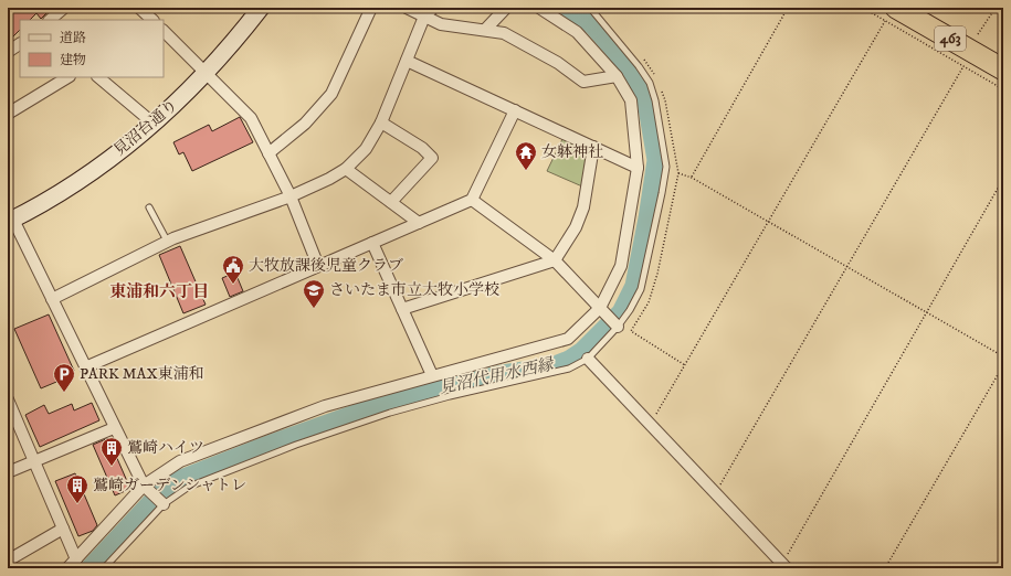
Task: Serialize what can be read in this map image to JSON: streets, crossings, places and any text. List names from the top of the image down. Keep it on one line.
{"streets":{"highway":["463"],"street":["見沼台通り"]},"districts":["東浦和六丁目"],"water":["見沼代用水西縁"],"places":{"temple":["女躰神社"],"public building":["大牧放課後児童クラブ"],"school or university":["さいたま市立大牧小学校"],"parking":["PARK MAX東浦和"],"building":["鷲崎ハイツ","鷲崎ガーデンシャトレ"]},"legend":["道路","建物"]}
